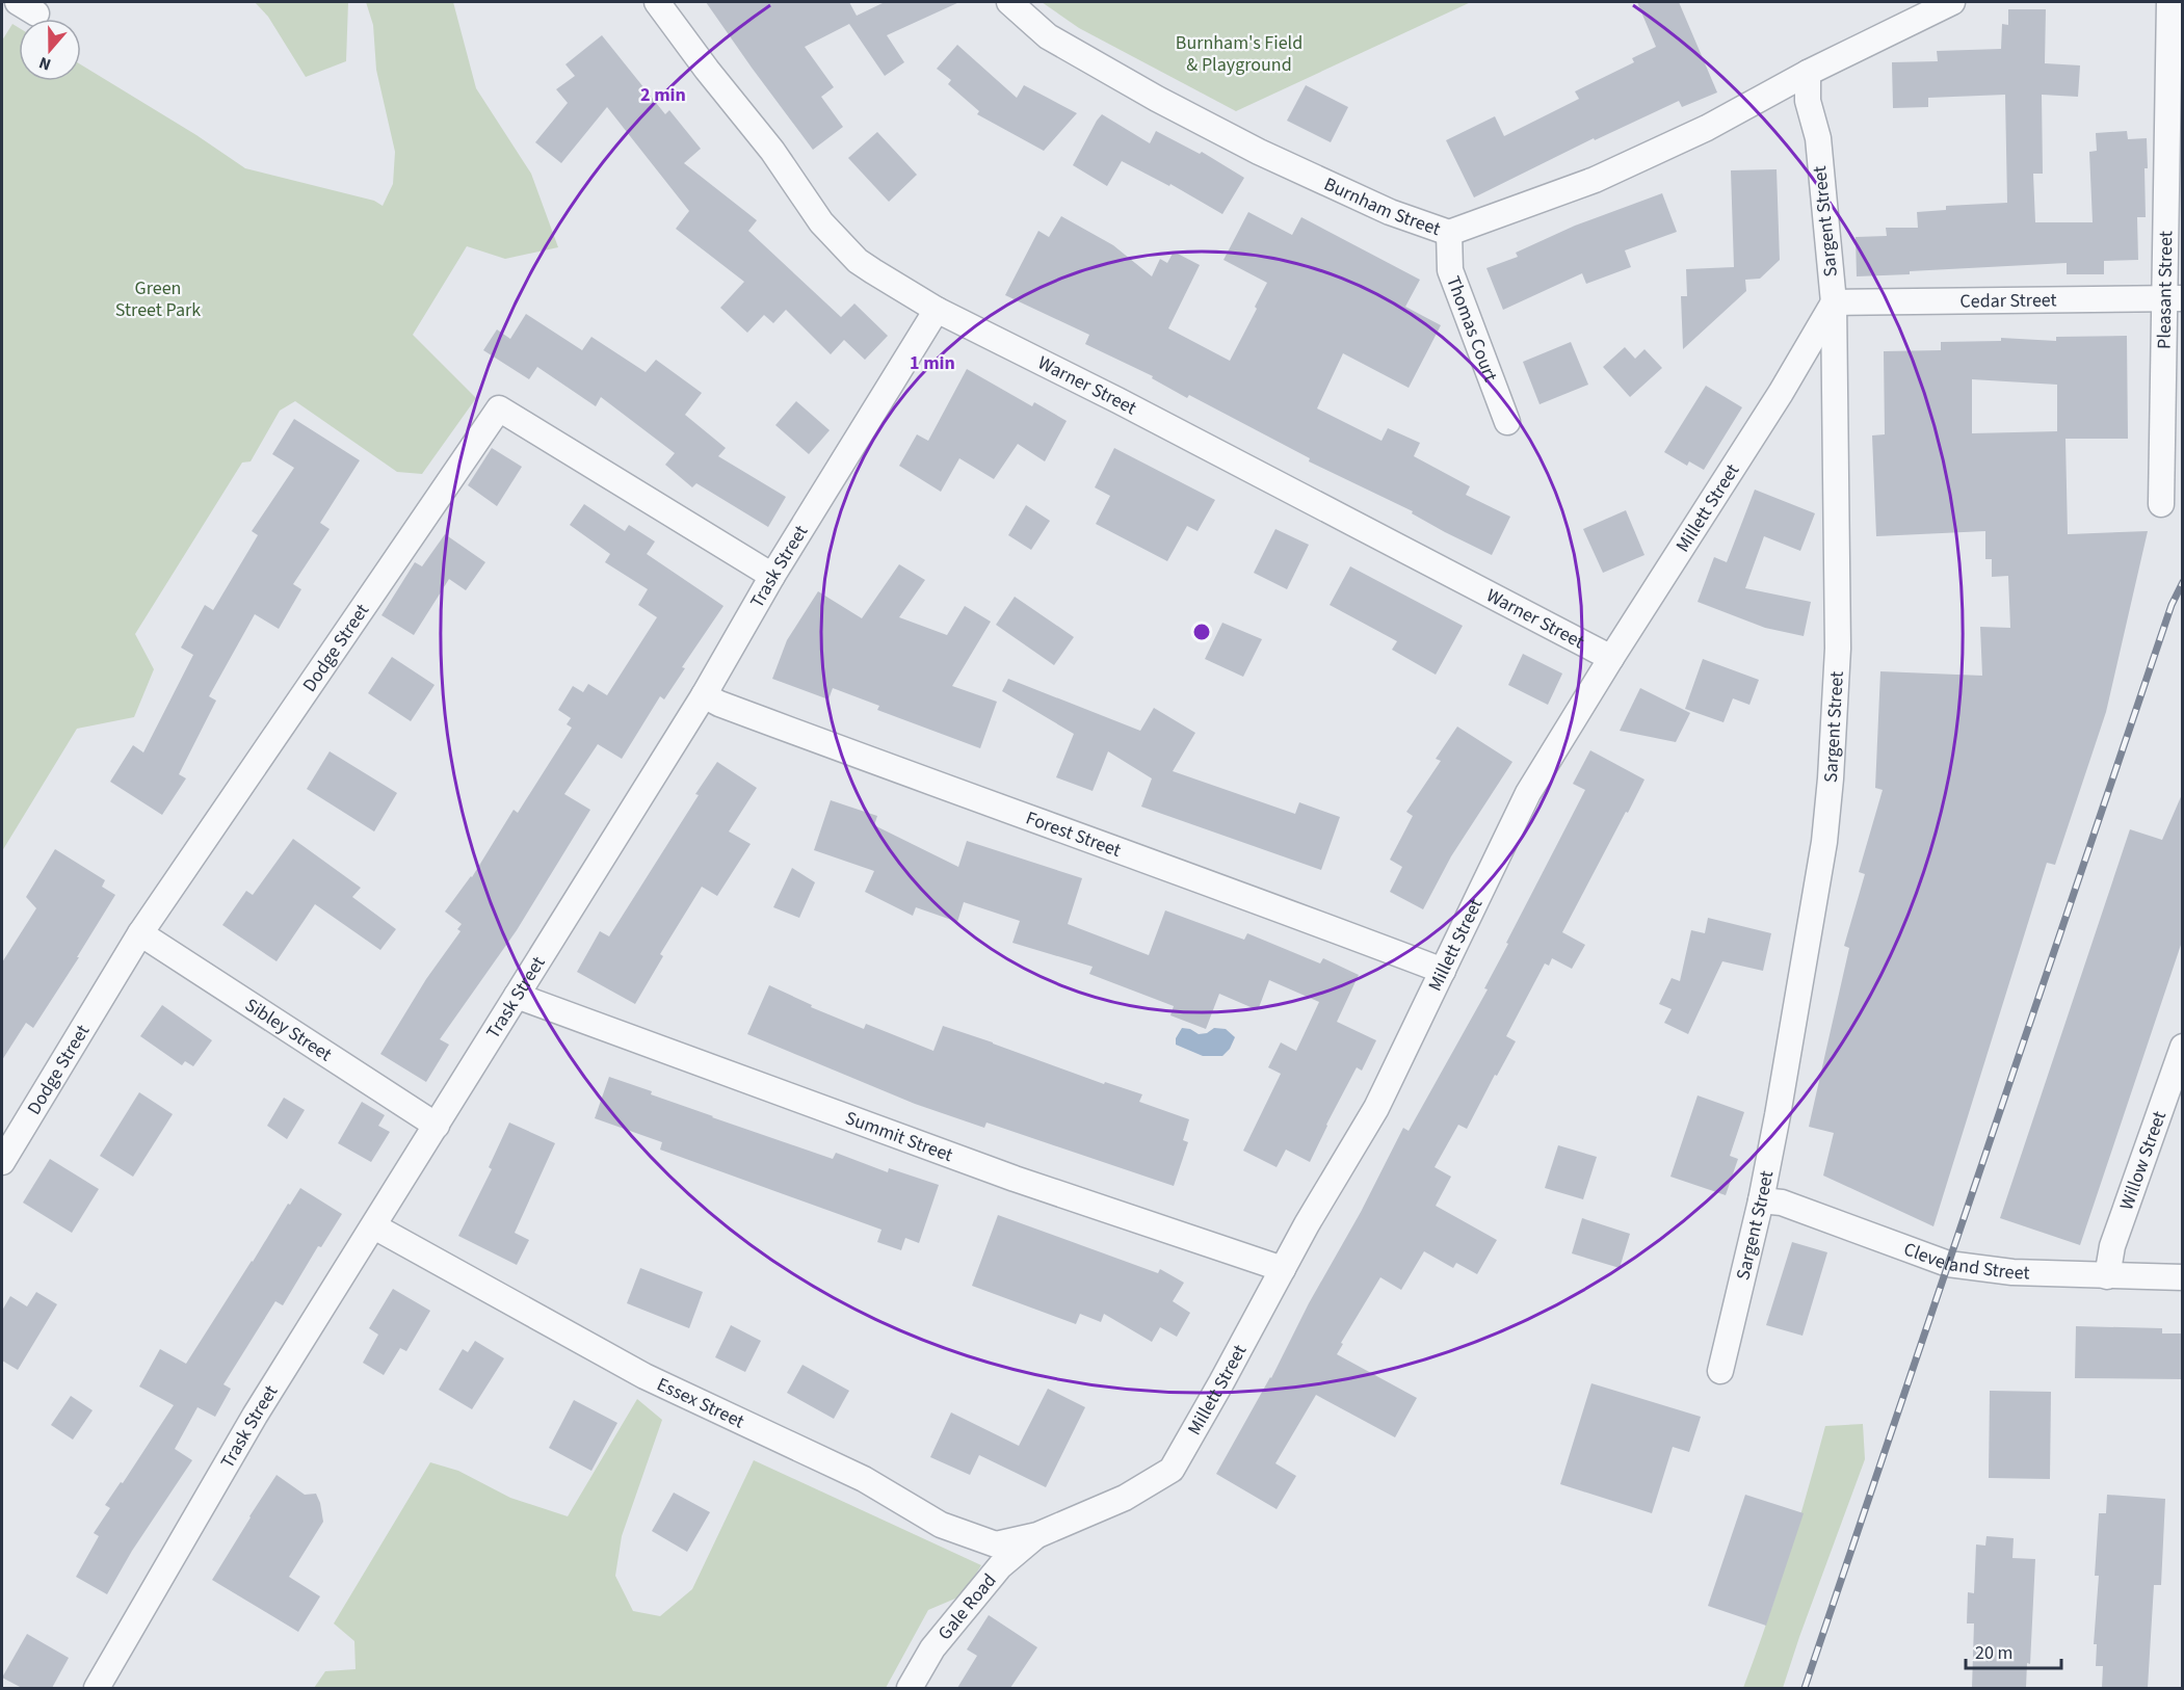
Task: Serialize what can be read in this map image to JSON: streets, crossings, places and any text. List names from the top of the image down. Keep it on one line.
{"streets":{"street":["Burnham Street","Sargent Street","Pleasant Street","Cedar Street","Thomas Court","Warner Street","Millett Street","Trask Street","Dodge Street","Forest Street","Sibley Street","Summit Street","Willow Street","Cleveland Street","Essex Street","Gale Road"]},"crossings":[["Burnham Street","Sargent Street"],["Burnham Street","Thomas Court"],["Sargent Street","Cedar Street"],["Sargent Street","Millett Street"],["Sargent Street","Cleveland Street"],["Pleasant Street","Cedar Street"],["Cedar Street","Millett Street"],["Warner Street","Millett Street"],["Warner Street","Trask Street"],["Millett Street","Forest Street"],["Millett Street","Summit Street"],["Millett Street","Essex Street"],["Millett Street","Gale Road"],["Trask Street","Dodge Street"],["Trask Street","Forest Street"],["Trask Street","Sibley Street"],["Trask Street","Summit Street"],["Trask Street","Essex Street"],["Dodge Street","Sibley Street"],["Willow Street","Cleveland Street"],["Essex Street","Gale Road"]],"parks":["Burnham's Field & Playground","Green Street Park"],"scale_bar":"20 m","north":"bottom","rings":["2 min","1 min"]}
